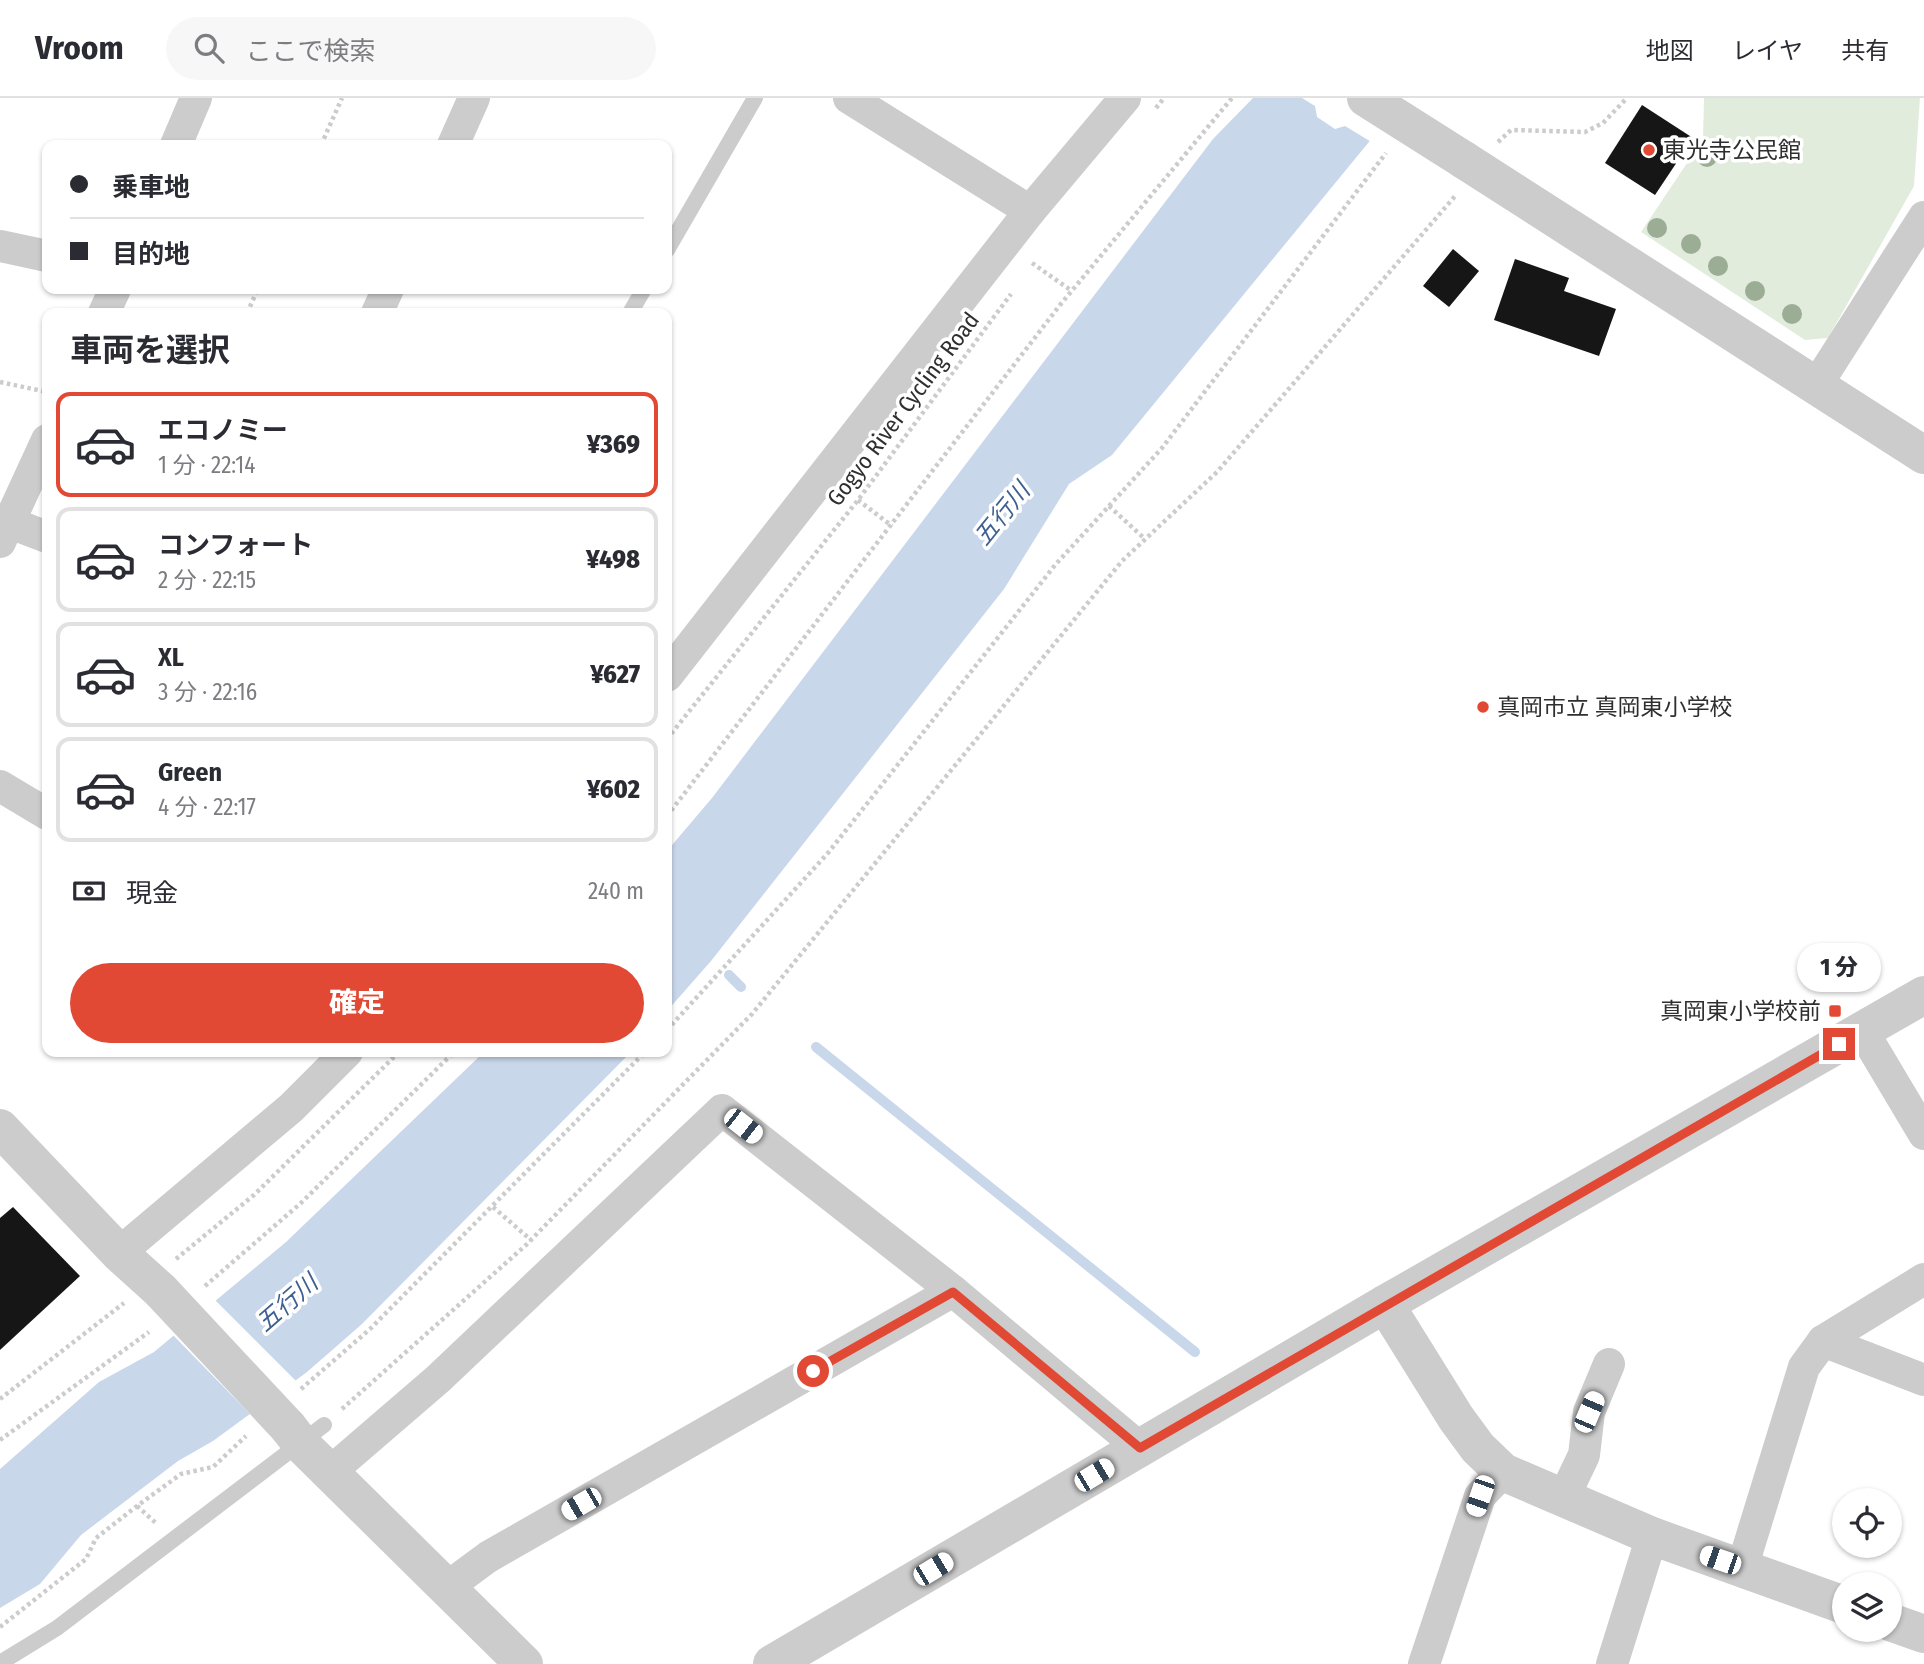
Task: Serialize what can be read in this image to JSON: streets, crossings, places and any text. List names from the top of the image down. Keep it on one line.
{"streets":{"path":["Gogyo River Cycling Road"]},"water":["五行川"],"places":{"other":["東光寺公民館","真岡市立 真岡東小学校"],"transit":["真岡東小学校前"]},"page":{"header":"Vroom","search":"ここで検索","nav":["地図","レイヤ","共有"],"banner":["乗車地","目的地"],"heading":"車両を選択","list":[{"name":"エコノミー","note":"1 分 · 22:14","value":"¥369"},{"name":"コンフォート","note":"2 分 · 22:15","value":"¥498"},{"name":"XL","note":"3 分 · 22:16","value":"¥627"},{"name":"Green","note":"4 分 · 22:17","value":"¥602"}],"pay":["現金","240 m"],"bubble":"1 分","buttons":"確定"}}
